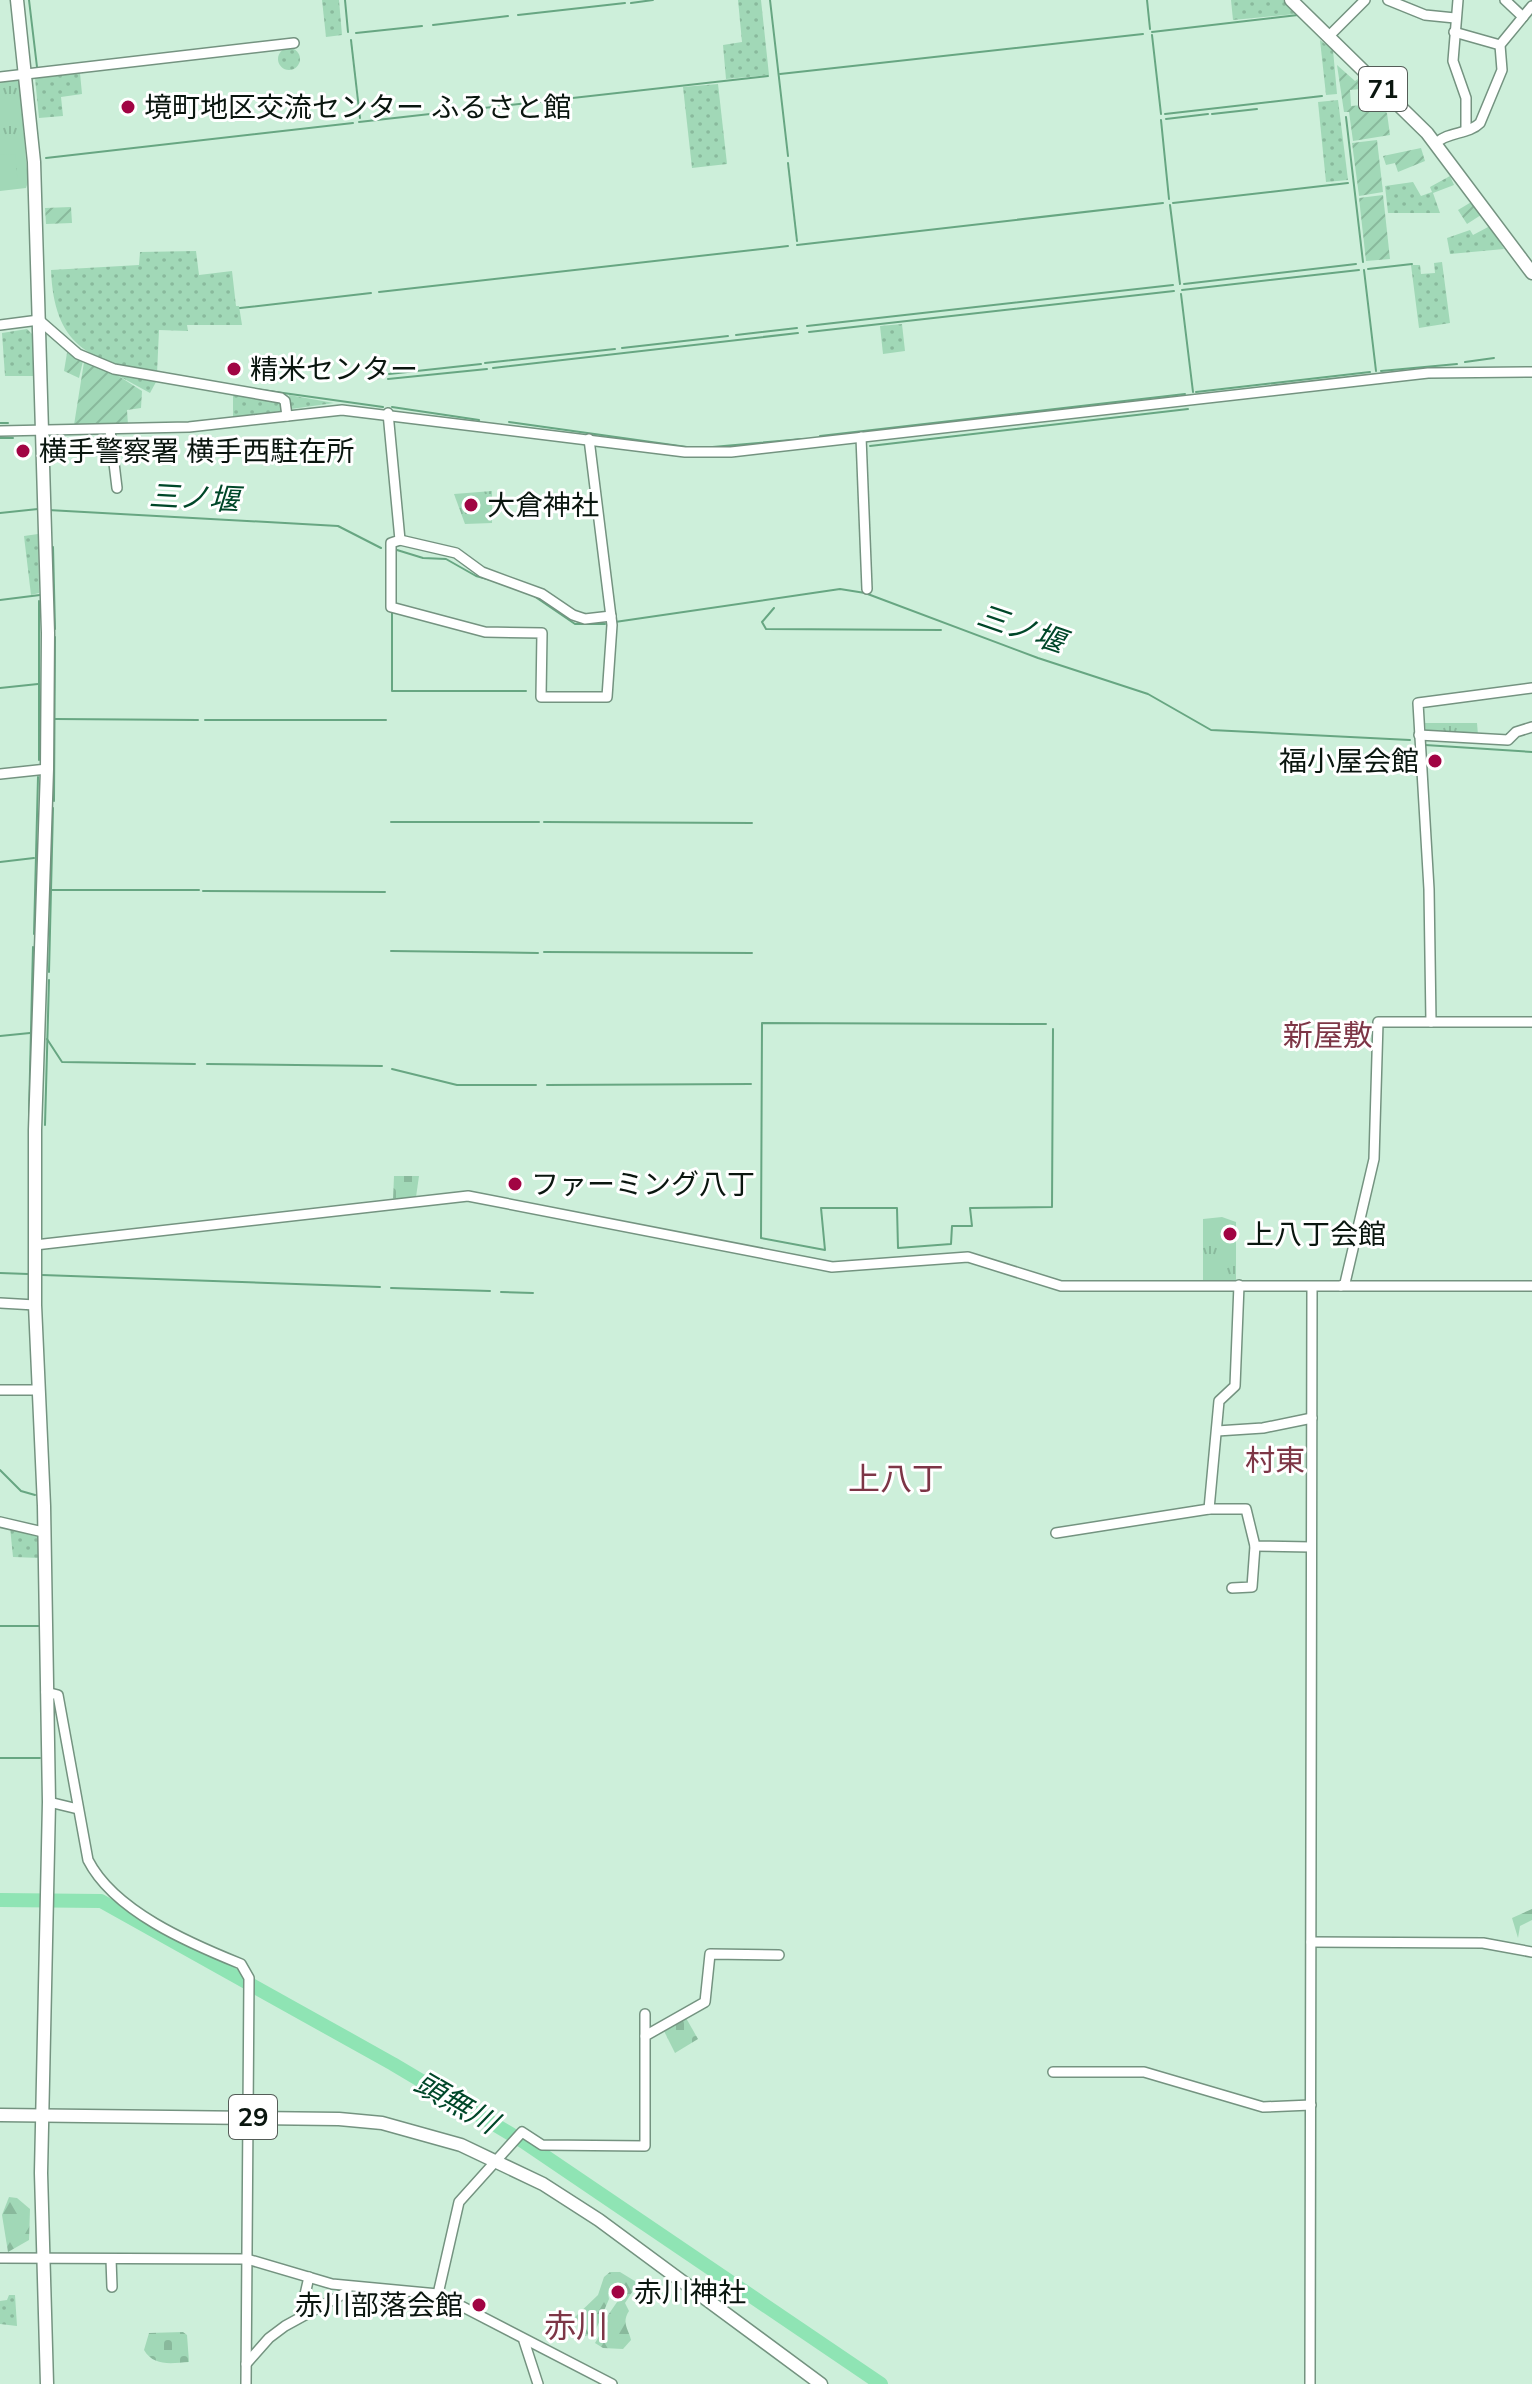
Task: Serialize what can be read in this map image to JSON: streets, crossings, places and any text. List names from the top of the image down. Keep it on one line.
{"streets":{"main road":["71","29"]},"districts":["新屋敷","村東","上八丁","赤川"],"water":["三ノ堰","頭無川"],"places":["境町地区交流センター ふるさと館","精米センター","横手警察署 横手西駐在所","大倉神社","福小屋会館","ファーミング八丁","上八丁会館","赤川神社","赤川部落会館"]}
